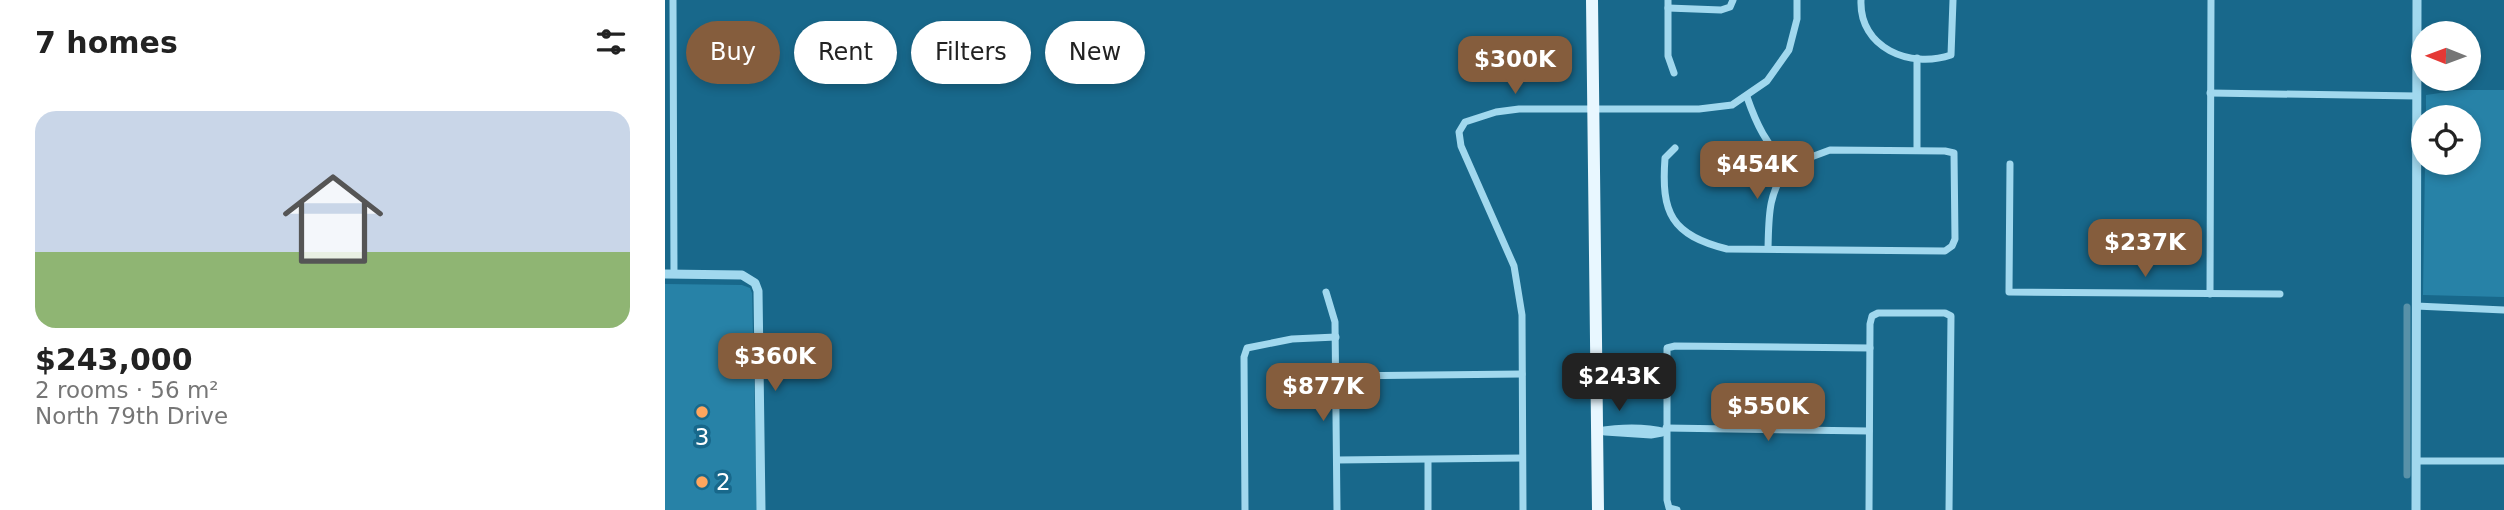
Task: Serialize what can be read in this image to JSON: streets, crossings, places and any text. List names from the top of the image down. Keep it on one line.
{"places":["3","2"],"north":"left","page":{"heading":"7 homes","chip":["Buy","Rent","Filters","New"],"price":["$300K","$454K","$237K","$360K","$243K","$877K","$550K"],"list":[{"name":"$243,000","note":"2 rooms · 56 m² · North 79th Drive"}]}}
